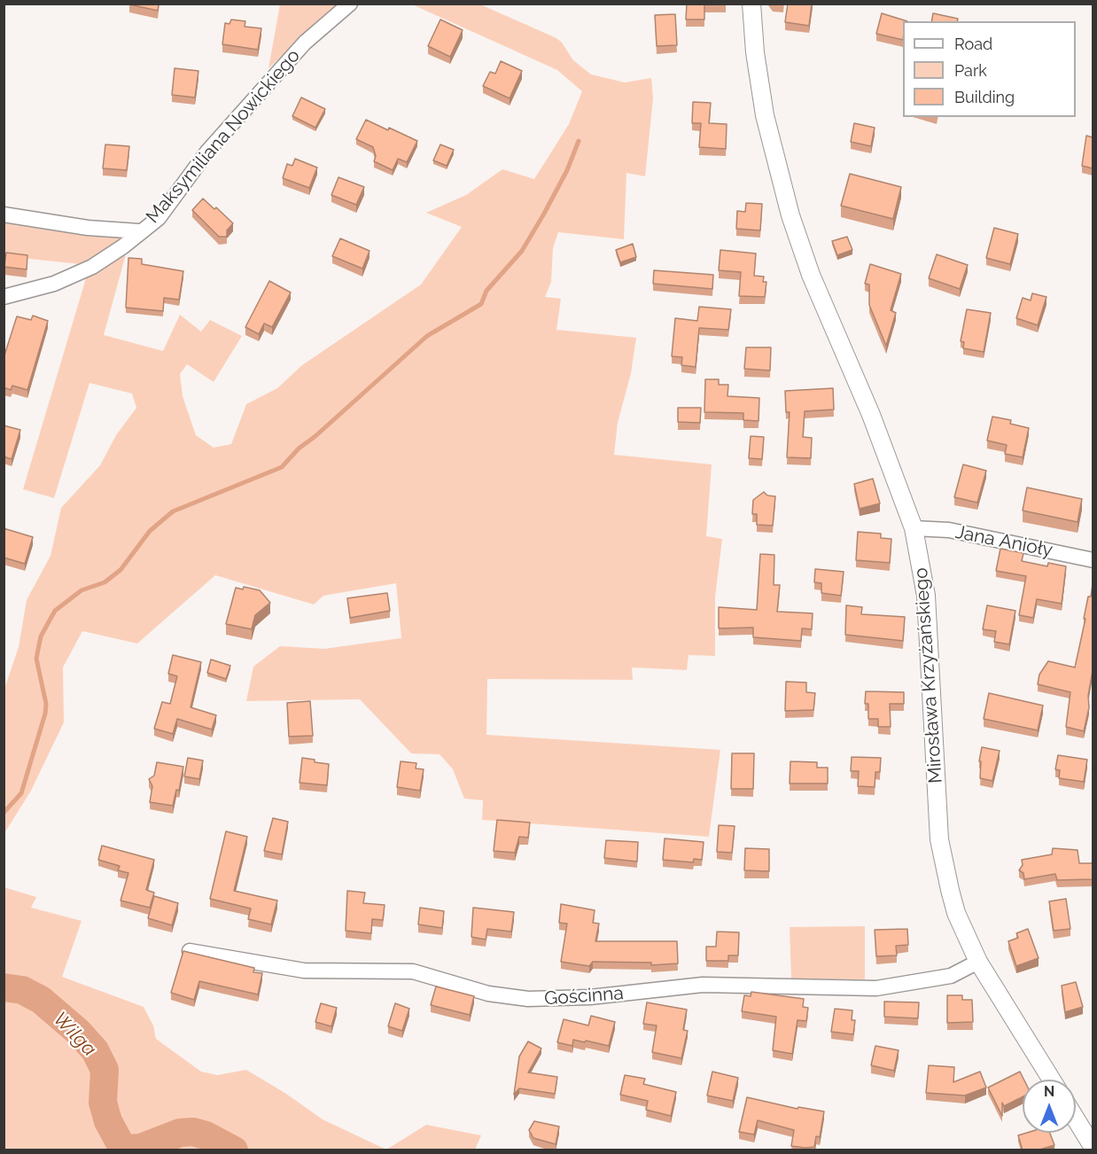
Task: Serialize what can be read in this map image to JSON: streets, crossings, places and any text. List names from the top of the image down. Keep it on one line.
{"streets":{"street":["Maksymiliana Nowickiego","Jana Anioły","Mirosława Krzyżańskiego","Gościnna"]},"crossings":[["Jana Anioły","Mirosława Krzyżańskiego"],["Mirosława Krzyżańskiego","Gościnna"]],"water":["Wilga"],"legend":["Road","Park","Building"],"north":"top"}
